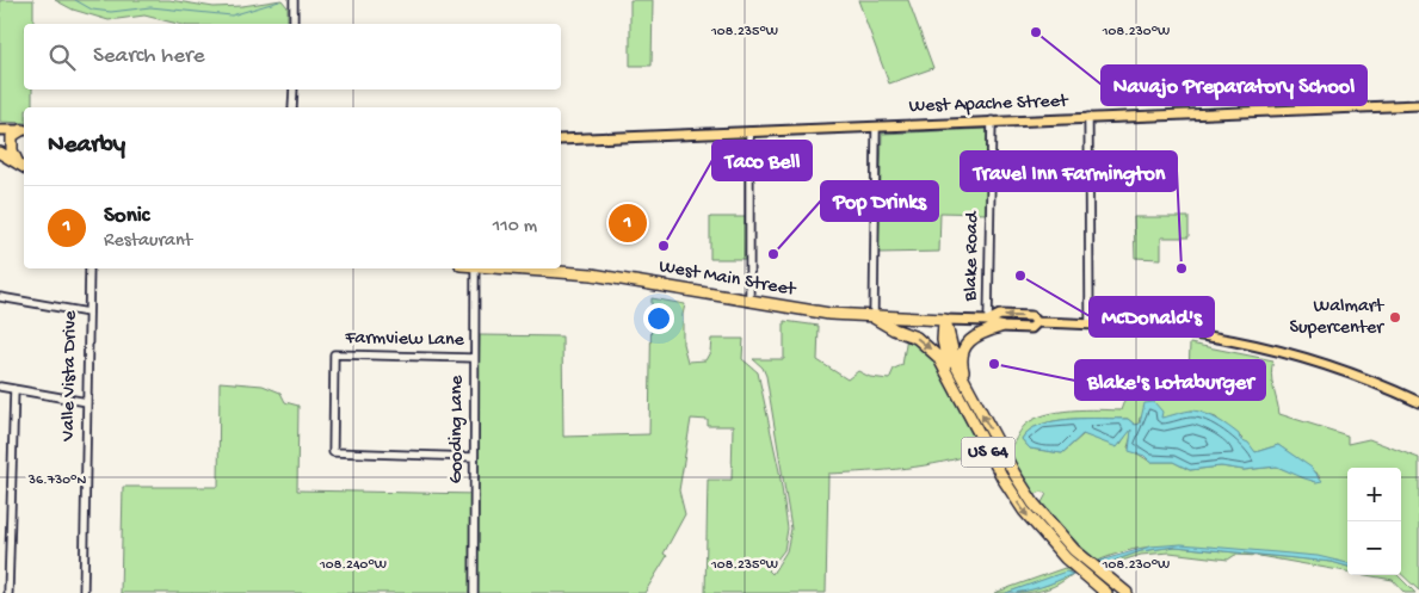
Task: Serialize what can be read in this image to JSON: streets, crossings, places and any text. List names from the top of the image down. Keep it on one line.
{"streets":{"highway":["West Main Street","US 64"],"main road":["West Apache Street"],"street":["Blake Road","Farmview Lane","Valle Vista Drive","Gooding Lane"]},"crossings":[["West Apache Street","Blake Road"],["Blake Road","West Main Street"],["West Main Street","US 64"],["Farmview Lane","Gooding Lane"]],"places":["Navajo Preparatory School","Taco Bell","Pop Drinks","Travel Inn Farmington","McDonald's","Walmart Supercenter","Blake's Lotaburger"],"page":{"search":"Search here","heading":"Nearby","list":[{"mark":"1","name":"Sonic","note":"Restaurant","value":"110 m"}],"pins":"1","map_buttons":["+","−"]},"coordinates":["108.235°W","108.230°W","36.730°N","108.240°W"]}
